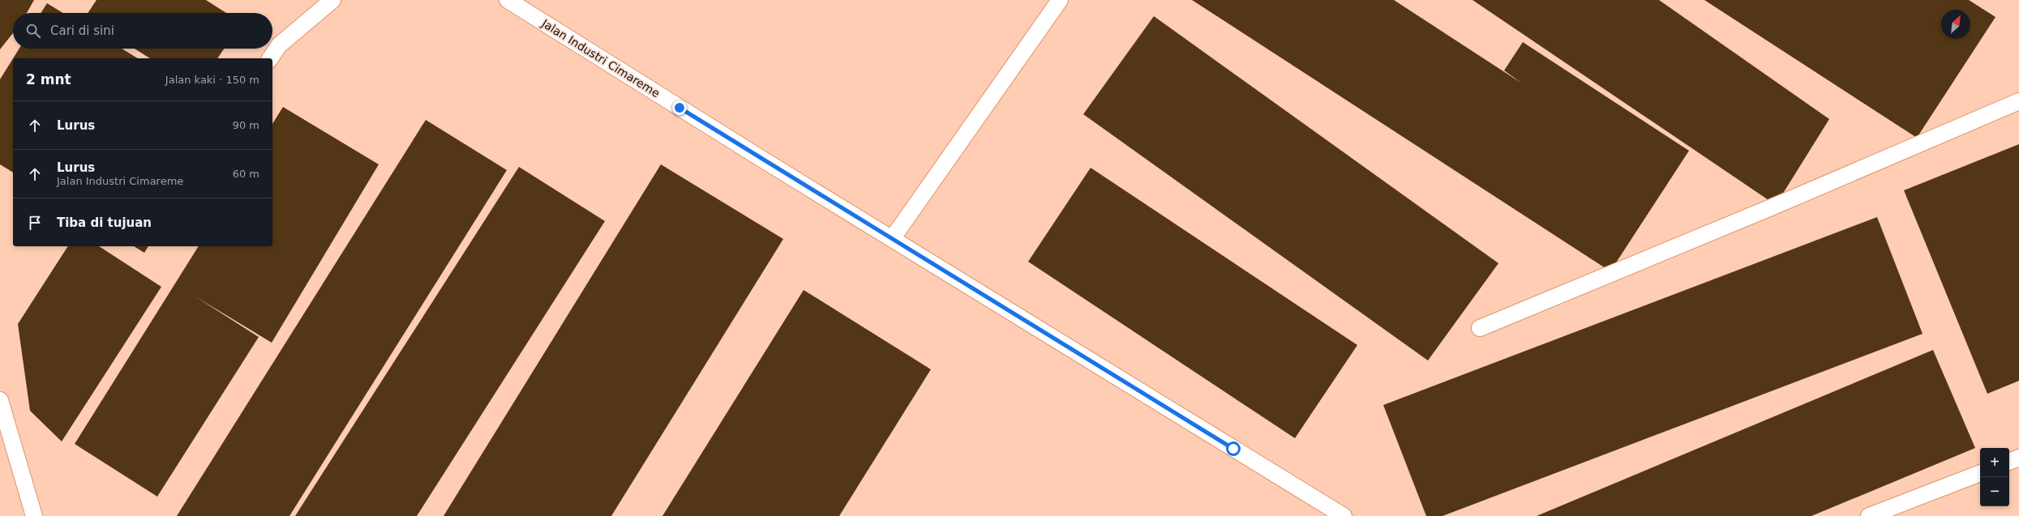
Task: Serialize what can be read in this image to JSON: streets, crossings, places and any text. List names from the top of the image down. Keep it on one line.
{"streets":{"lane":["Jalan Industri Cimareme"]},"north":"top right","page":{"search":"Cari di sini","heading":["2 mnt","Jalan kaki · 150 m"],"list":[["Lurus","90 m"],["Lurus","Jalan Industri Cimareme","60 m"],"Tiba di tujuan"],"map_buttons":["+","−"]}}
